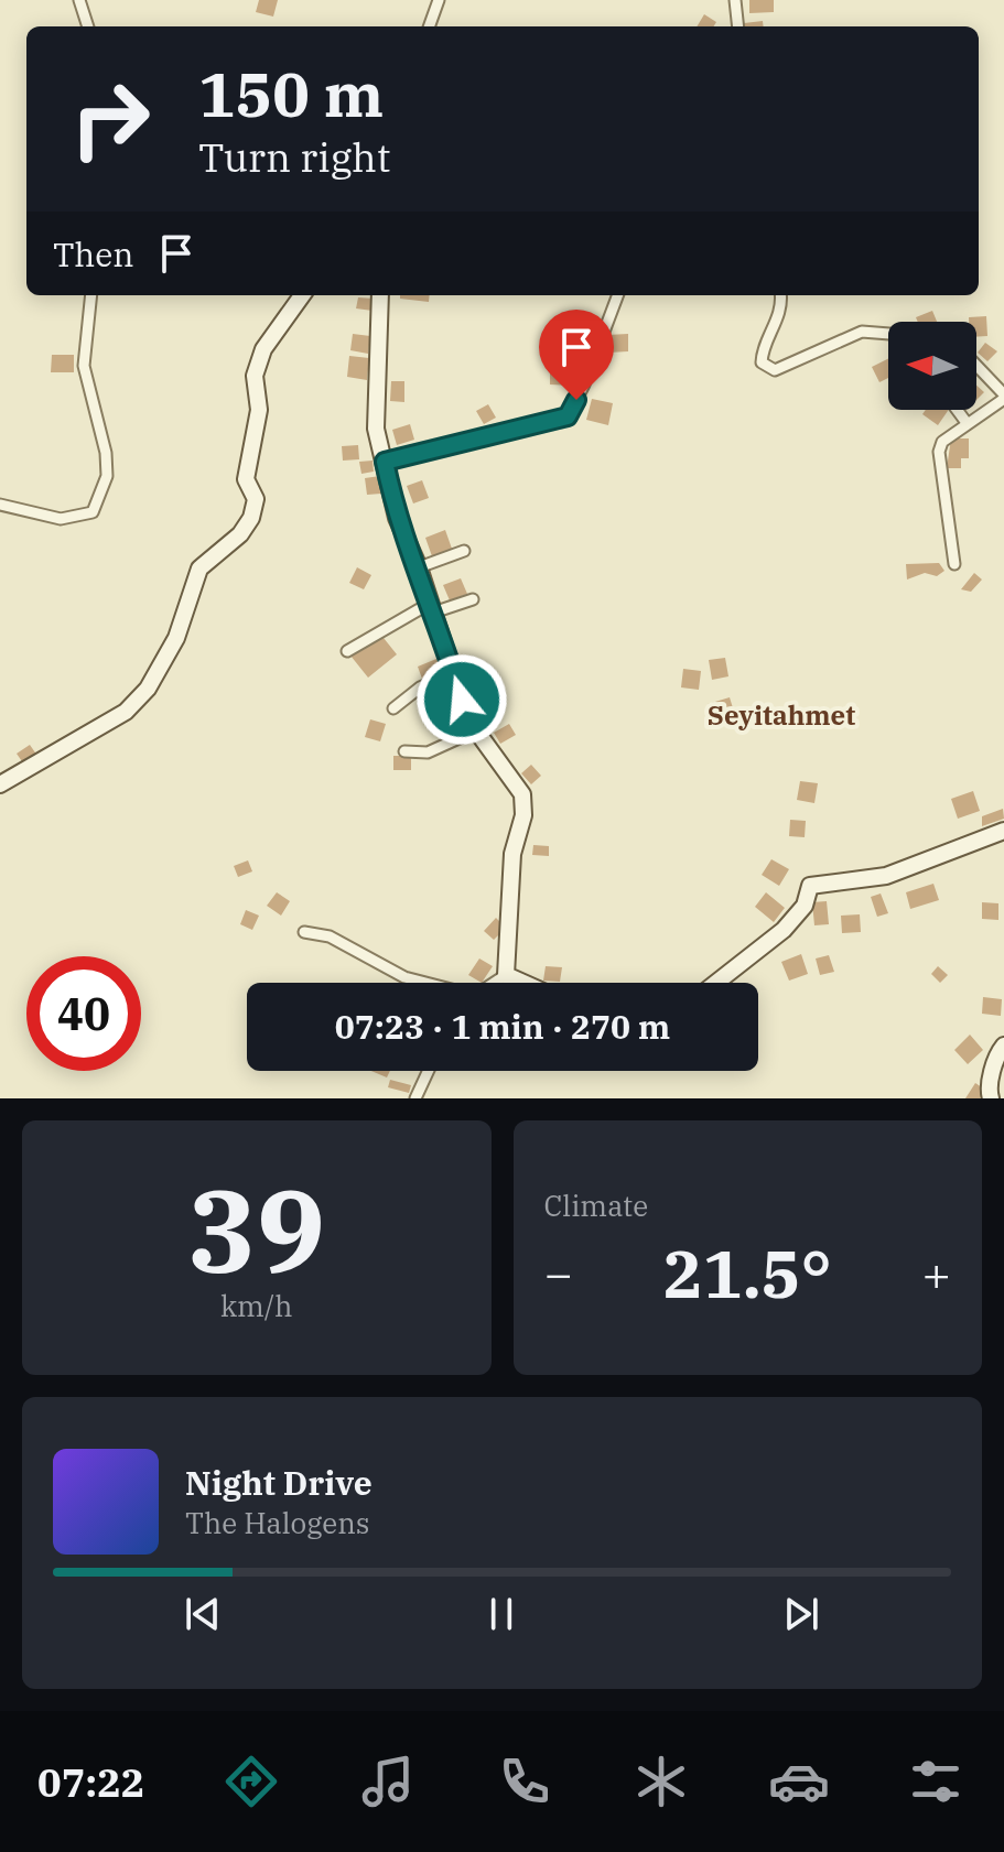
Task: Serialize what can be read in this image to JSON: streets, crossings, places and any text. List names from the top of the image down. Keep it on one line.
{"districts":["Seyitahmet"],"north":"left","page":{"turn":["150 m","Turn right"],"then":"Then","limit":"40","trip":"07:23 · 1 min · 270 m","tile":[["39","km/h"],"Climate"],"heat":["−","21.5°","+"],"song":["Night Drive","The Halogens"],"tabs":"07:22"}}
